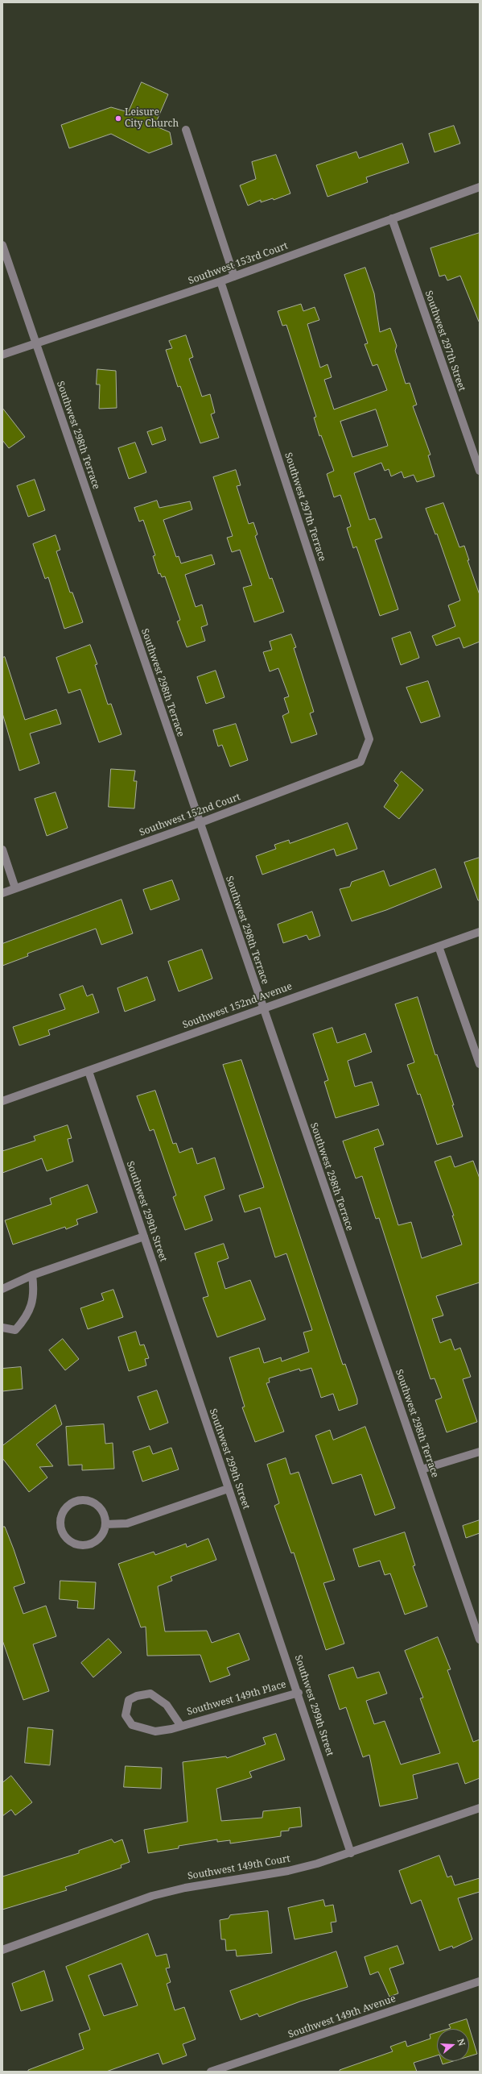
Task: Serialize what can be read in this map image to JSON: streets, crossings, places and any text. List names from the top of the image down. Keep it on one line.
{"streets":{"street":["Southwest 153rd Court","Southwest 297th Street","Southwest 298th Terrace","Southwest 297th Terrace","Southwest 152nd Court","Southwest 152nd Avenue","Southwest 299th Street","Southwest 149th Place","Southwest 149th Court","Southwest 149th Avenue"]},"crossings":[["Southwest 153rd Court","Southwest 297th Street"],["Southwest 153rd Court","Southwest 298th Terrace"],["Southwest 153rd Court","Southwest 297th Terrace"],["Southwest 298th Terrace","Southwest 152nd Court"],["Southwest 298th Terrace","Southwest 152nd Avenue"],["Southwest 297th Terrace","Southwest 152nd Court"],["Southwest 152nd Avenue","Southwest 299th Street"],["Southwest 299th Street","Southwest 149th Place"],["Southwest 299th Street","Southwest 149th Court"]],"places":["Leisure City Church"],"north":"right"}
